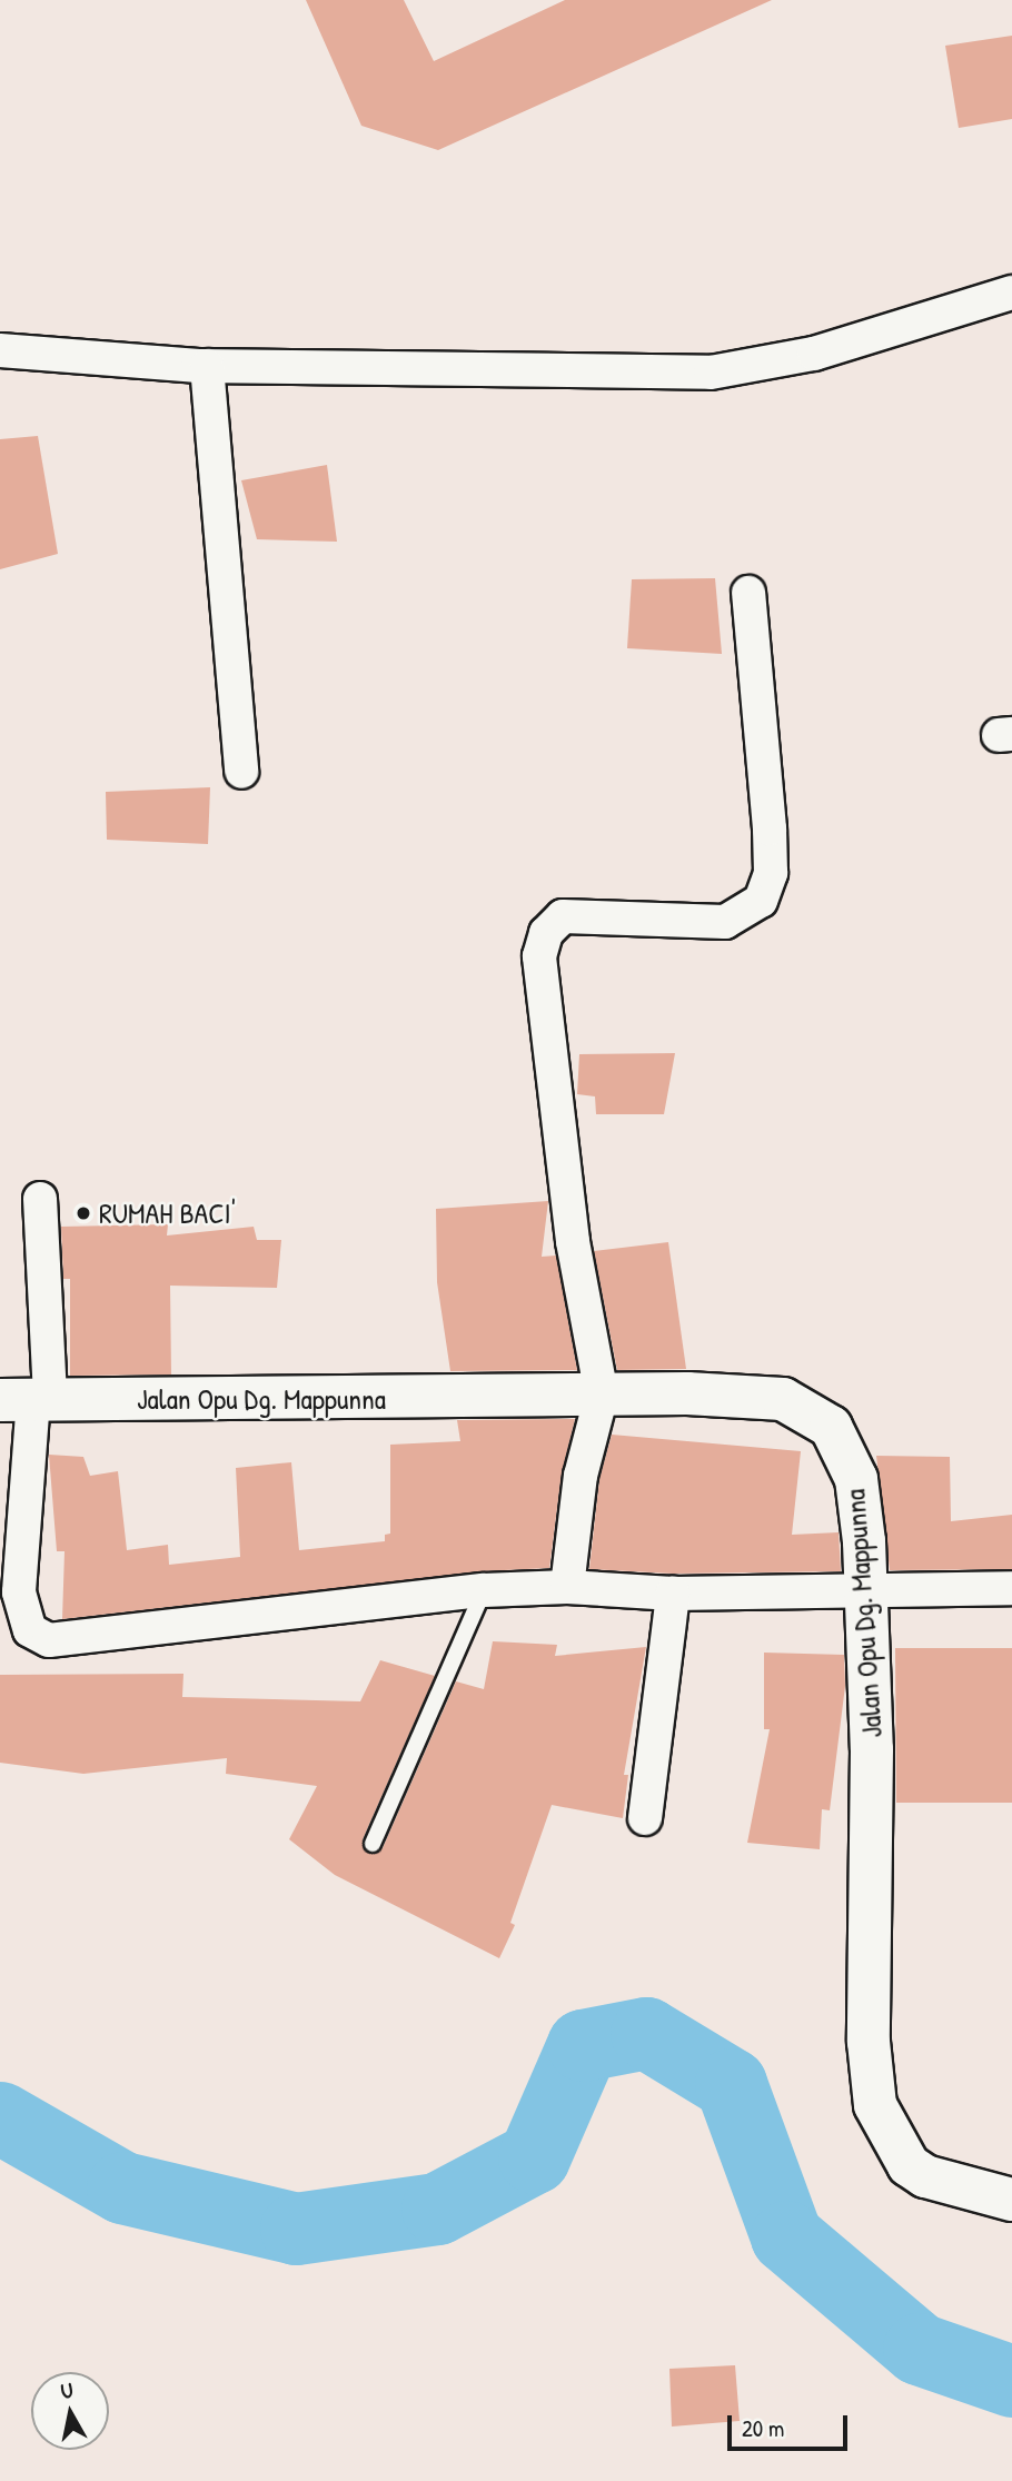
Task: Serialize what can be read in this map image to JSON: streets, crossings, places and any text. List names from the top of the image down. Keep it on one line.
{"streets":{"street":["Jalan Opu Dg. Mappunna"]},"places":["RUMAH BACI'"],"scale_bar":"20 m","north":"top"}
